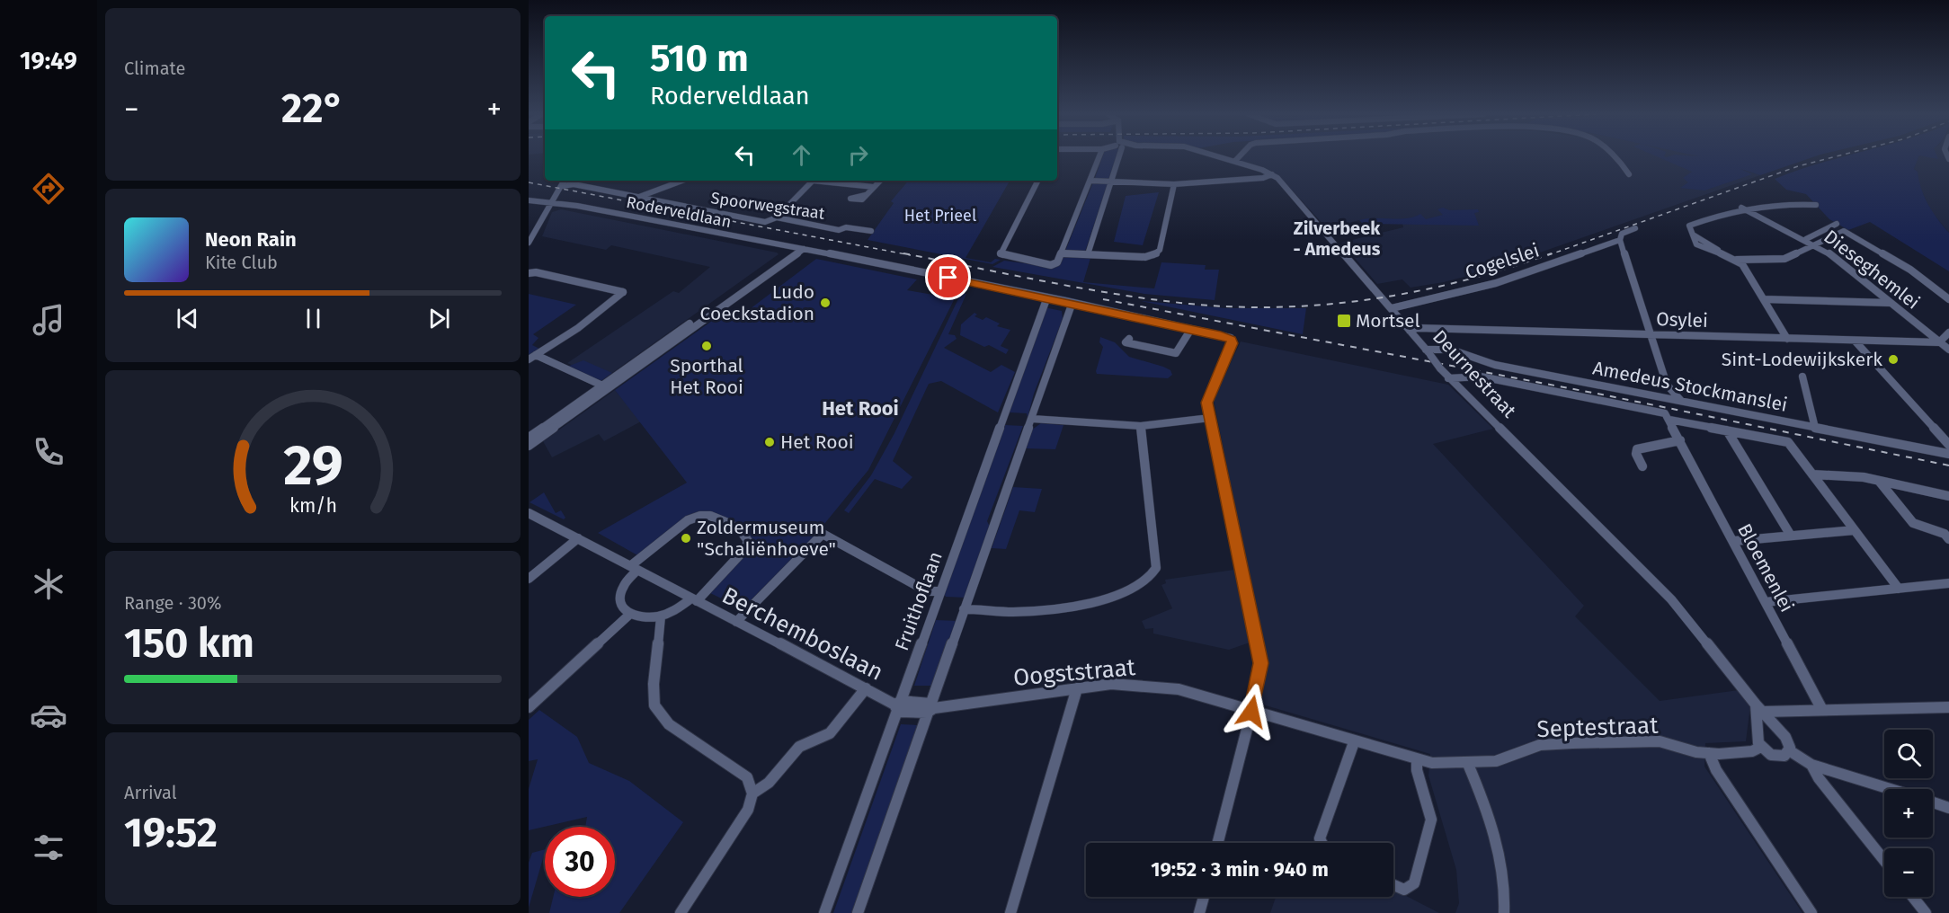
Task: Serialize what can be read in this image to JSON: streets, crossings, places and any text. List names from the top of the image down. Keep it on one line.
{"streets":{"street":["Spoorwegstraat","Roderveldlaan","Cogelslei","Dieseghemlei","Osylei","Deurnestraat","Amedeus Stockmanslei","Bloemenlei","Fruithoflaan","Berchemboslaan","Oogststraat","Septestraat"]},"crossings":[["Roderveldlaan","Fruithoflaan"],["Cogelslei","Deurnestraat"],["Dieseghemlei","Osylei"],["Osylei","Deurnestraat"],["Deurnestraat","Amedeus Stockmanslei"],["Deurnestraat","Septestraat"],["Fruithoflaan","Berchemboslaan"],["Fruithoflaan","Oogststraat"],["Berchemboslaan","Oogststraat"],["Oogststraat","Septestraat"]],"districts":["Zilverbeek - Amedeus","Het Rooi"],"parks":["Het Prieel"],"places":{"other":["Ludo Coeckstadion","Sporthal Het Rooi","Sint-Lodewijkskerk","Het Rooi","Zoldermuseum \"Schaliënhoeve\""],"transit":["Mortsel"]},"page":{"tabs":"19:49","tile":["Climate",["Range · 30%","150 km"],["Arrival","19:52"]],"turn":["510 m","Roderveldlaan"],"heat":["−","22°","+"],"song":["Neon Rain","Kite Club"],"map_buttons":["+","−"],"limit":"30","trip":"19:52 · 3 min · 940 m","gauge":["29","km/h"]}}
